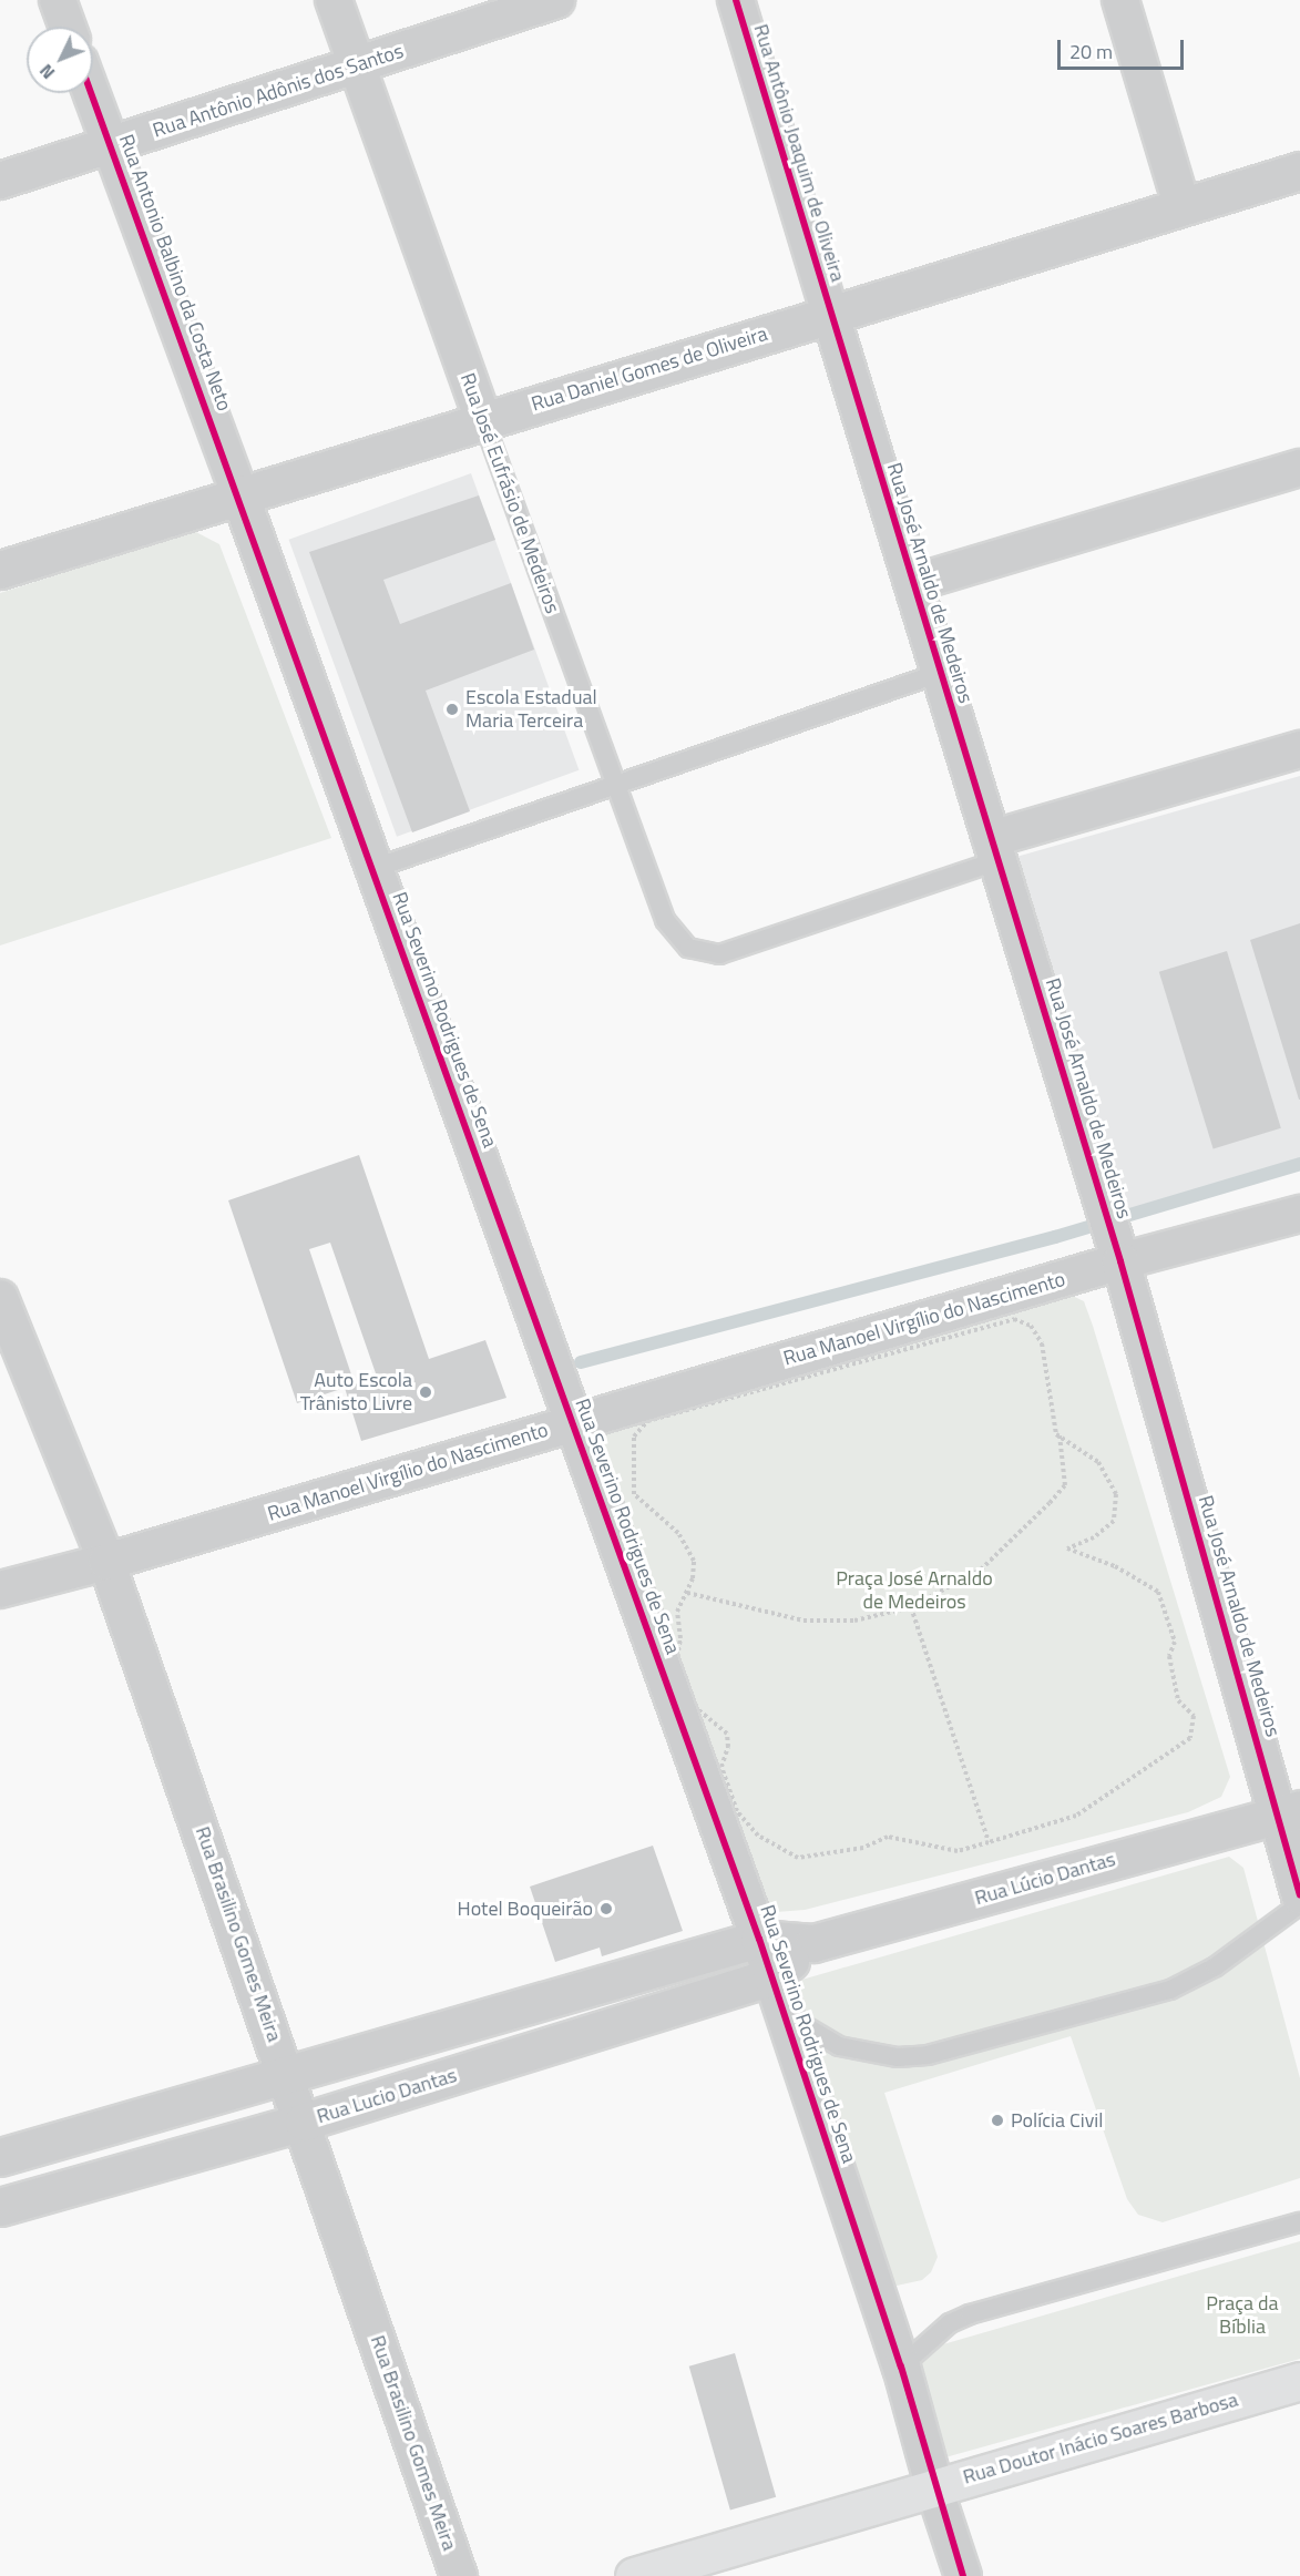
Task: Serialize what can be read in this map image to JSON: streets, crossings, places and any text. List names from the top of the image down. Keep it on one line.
{"streets":{"main road":["Rua Doutor Inácio Soares Barbosa"],"street":["Rua Antônio Adônis dos Santos","Rua Antônio Joaquim de Oliveira","Rua Antonio Balbino da Costa Neto","Rua Daniel Gomes de Oliveira","Rua José Eufrásio de Medeiros","Rua José Arnaldo de Medeiros","Rua Severino Rodrigues de Sena","Rua Manoel Virgílio do Nascimento","Rua Lúcio Dantas","Rua Brasilino Gomes Meira","Rua Lucio Dantas"]},"crossings":[["Rua Antônio Adônis dos Santos","Rua Antonio Balbino da Costa Neto"],["Rua Antônio Adônis dos Santos","Rua José Eufrásio de Medeiros"],["Rua Antônio Joaquim de Oliveira","Rua Daniel Gomes de Oliveira"],["Rua Antônio Joaquim de Oliveira","Rua José Arnaldo de Medeiros"],["Rua Antonio Balbino da Costa Neto","Rua Daniel Gomes de Oliveira"],["Rua Antonio Balbino da Costa Neto","Rua Severino Rodrigues de Sena"],["Rua Daniel Gomes de Oliveira","Rua José Eufrásio de Medeiros"],["Rua Daniel Gomes de Oliveira","Rua José Arnaldo de Medeiros"],["Rua Daniel Gomes de Oliveira","Rua Severino Rodrigues de Sena"],["Rua José Eufrásio de Medeiros","Rua José Arnaldo de Medeiros"],["Rua José Arnaldo de Medeiros","Rua Manoel Virgílio do Nascimento"],["Rua José Arnaldo de Medeiros","Rua Lúcio Dantas"],["Rua Severino Rodrigues de Sena","Rua Manoel Virgílio do Nascimento"],["Rua Severino Rodrigues de Sena","Rua Lúcio Dantas"],["Rua Severino Rodrigues de Sena","Rua Lucio Dantas"],["Rua Severino Rodrigues de Sena","Rua Doutor Inácio Soares Barbosa"],["Rua Manoel Virgílio do Nascimento","Rua Brasilino Gomes Meira"],["Rua Lúcio Dantas","Rua Lucio Dantas"],["Rua Brasilino Gomes Meira","Rua Lucio Dantas"]],"parks":["Praça José Arnaldo de Medeiros","Praça da Bíblia"],"places":["Escola Estadual Maria Terceira","Auto Escola Trânisto Livre","Hotel Boqueirão","Polícia Civil"],"scale_bar":"20 m","north":"bottom left"}
